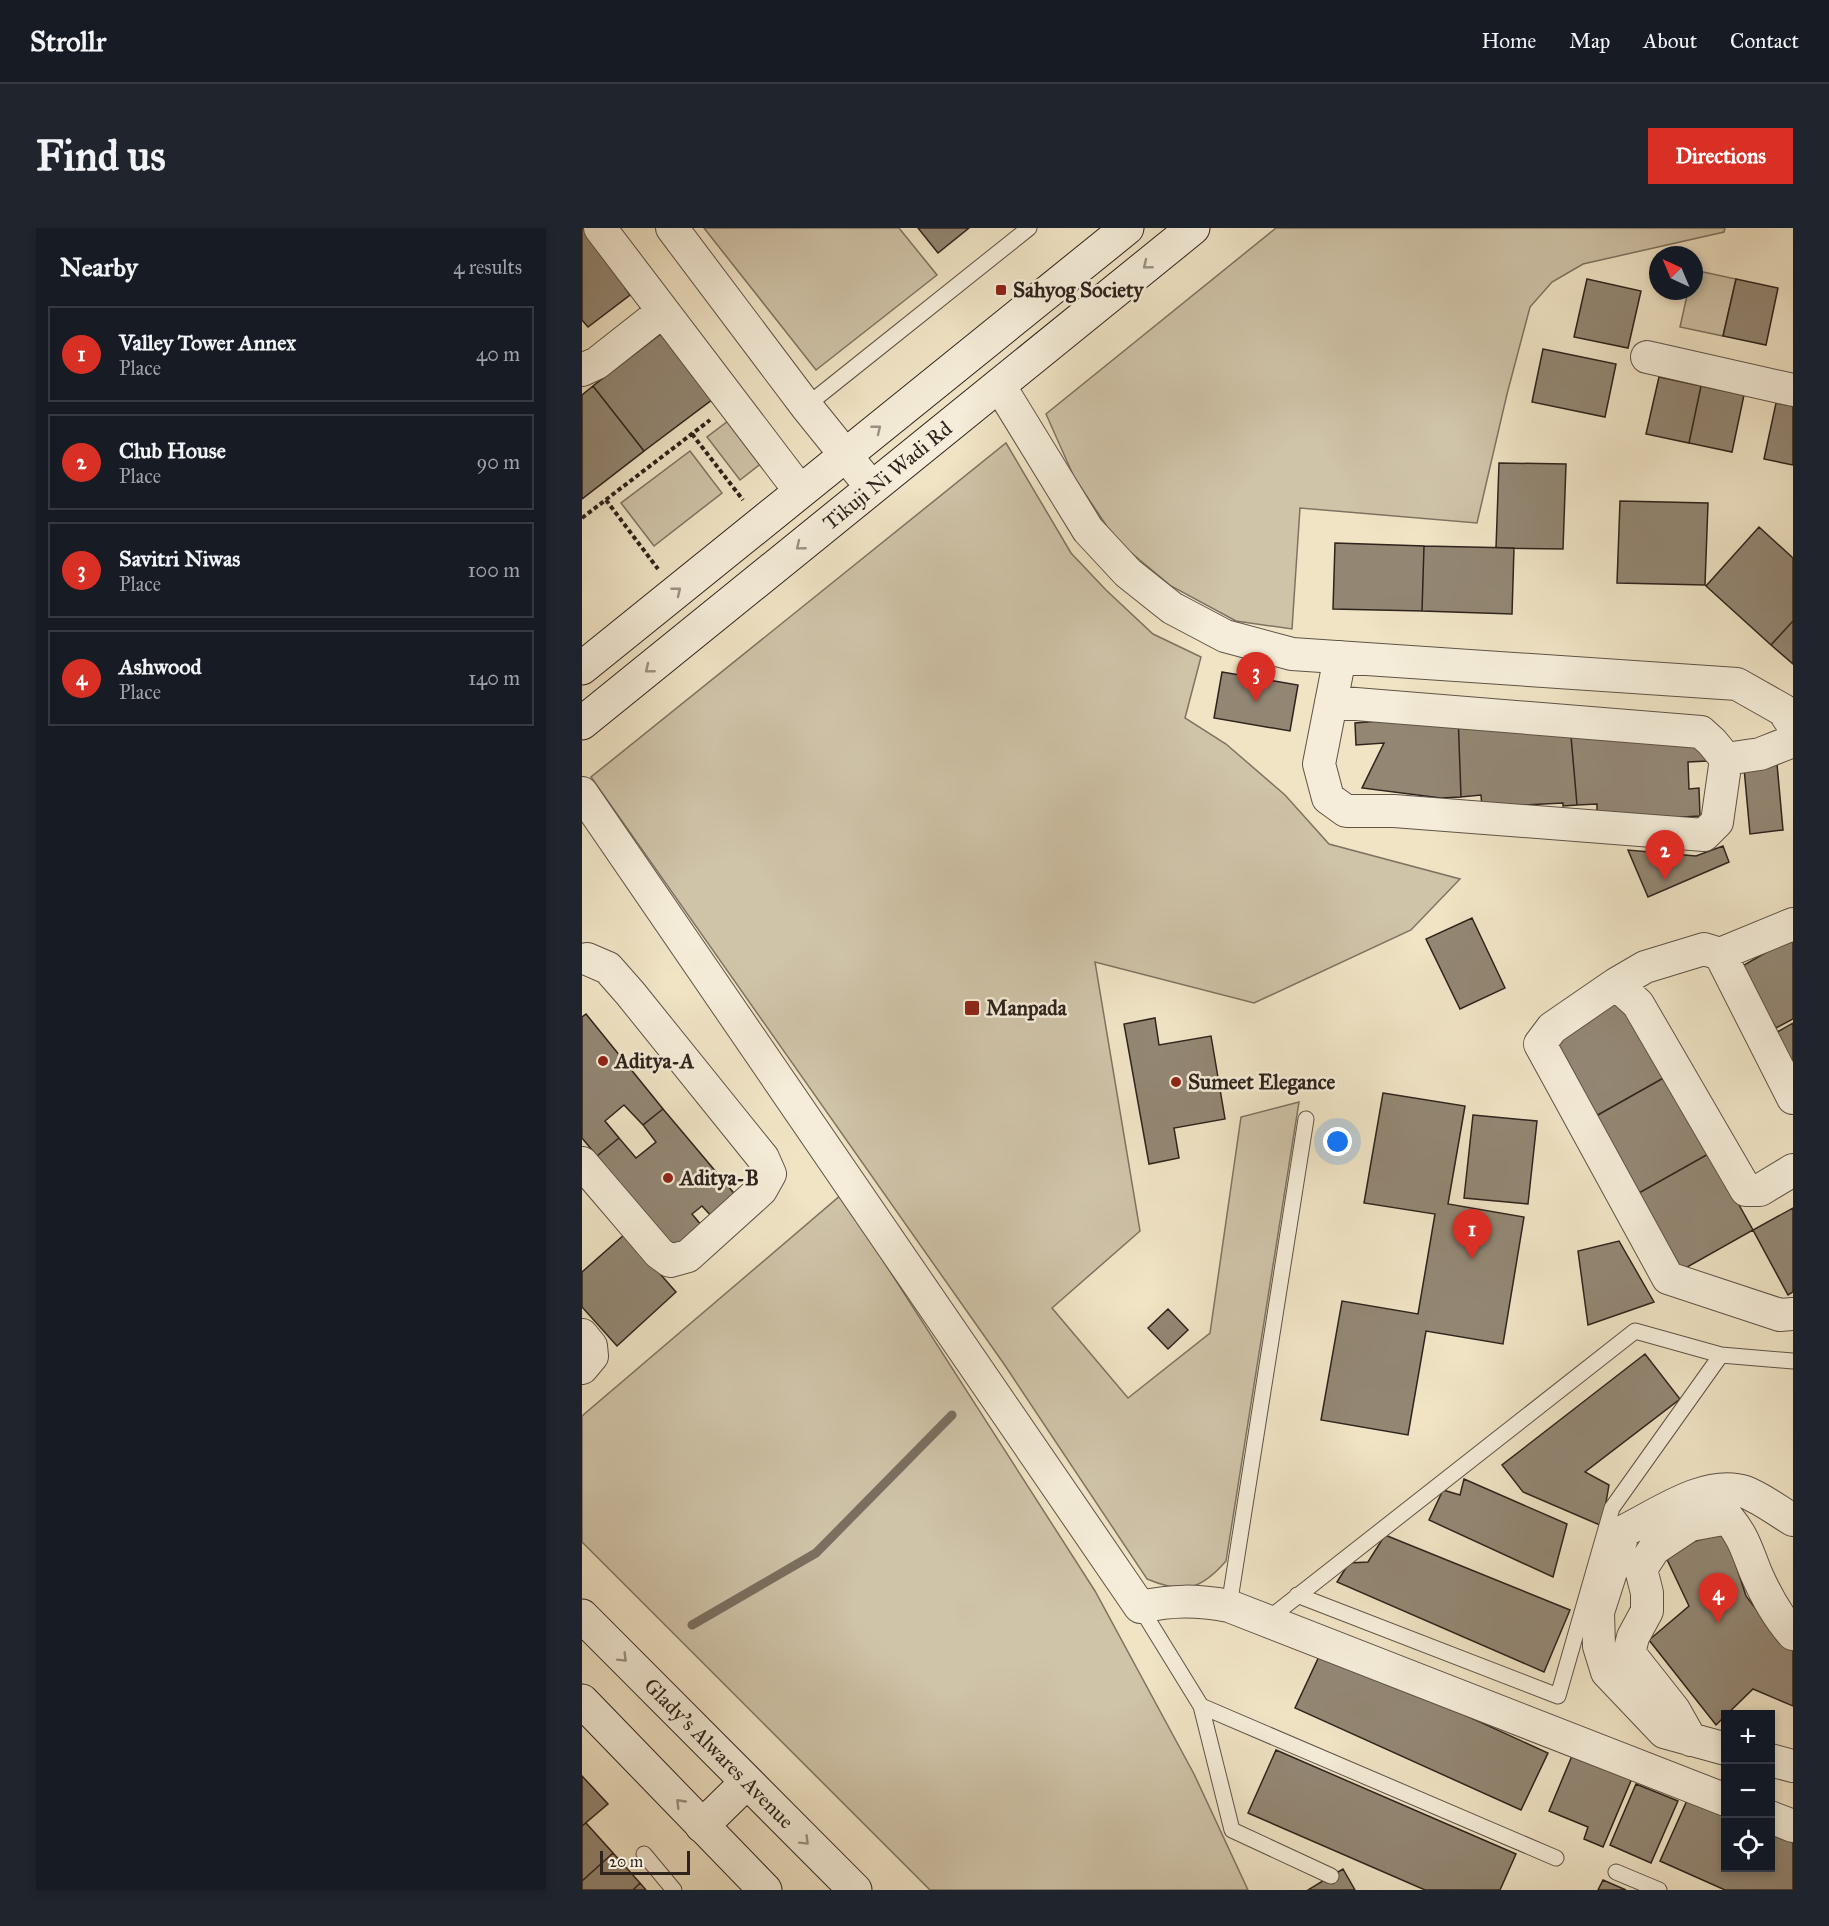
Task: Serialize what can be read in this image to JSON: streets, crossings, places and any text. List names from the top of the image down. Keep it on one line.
{"streets":{"main road":["Tikuji Ni Wadi Rd","Glady's Alwares Avenue"]},"places":{"transit":["Sahyog Society","Manpada"],"other":["Aditya-A","Sumeet Elegance","Aditya-B"]},"scale_bar":"20 m","north":"top left","page":{"header":"Strollr","nav":["Home","Map","About","Contact"],"buttons":"Directions","title":"Find us","heading":["Nearby","4 results"],"list":[{"mark":"1","name":"Valley Tower Annex","note":"Place","value":"40 m"},{"mark":"2","name":"Club House","note":"Place","value":"90 m"},{"mark":"3","name":"Savitri Niwas","note":"Place","value":"100 m"},{"mark":"4","name":"Ashwood","note":"Place","value":"140 m"}],"pins":["3","2","1","4"],"map_buttons":["+","−"],"scale":"20 m"}}
